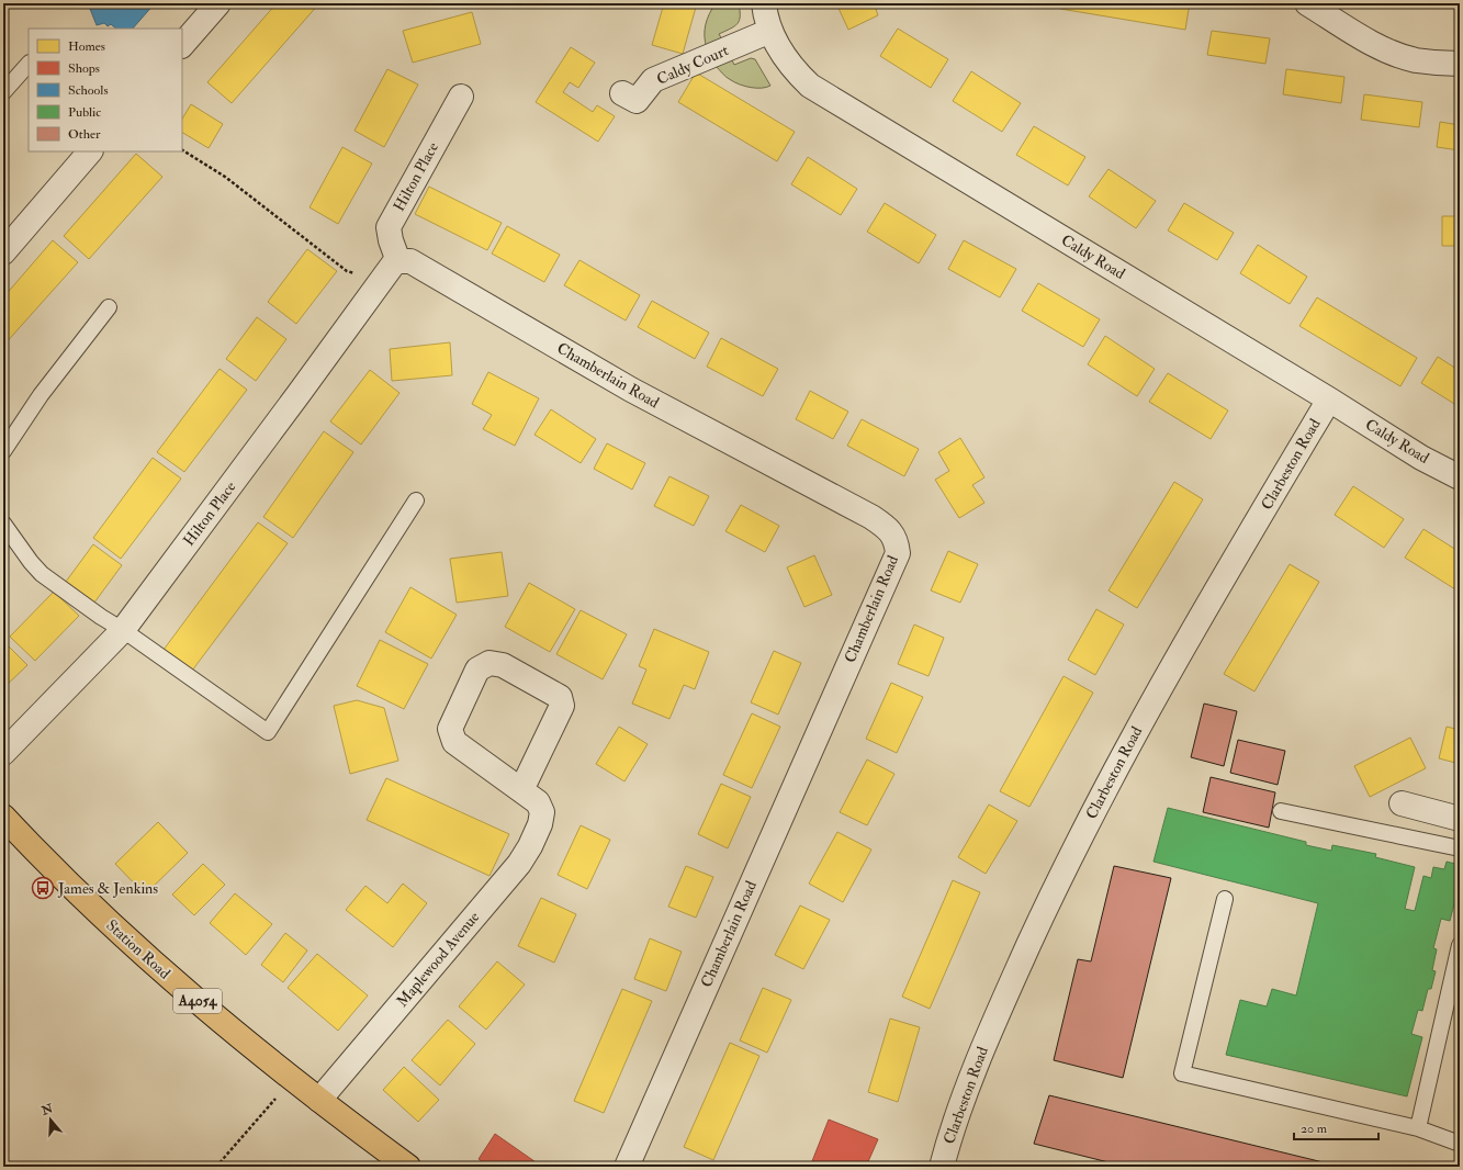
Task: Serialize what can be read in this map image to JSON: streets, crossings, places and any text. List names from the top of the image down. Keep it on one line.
{"streets":{"main road":["Station Road","A4054"],"street":["Caldy Court","Hilton Place","Caldy Road","Chamberlain Road","Clarbeston Road","Maplewood Avenue"]},"crossings":[["Caldy Court","Caldy Road"],["Hilton Place","Chamberlain Road"],["Caldy Road","Clarbeston Road"],["Station Road","Maplewood Avenue"]],"places":{"bus stop":["James & Jenkins"]},"legend":["Homes","Shops","Schools","Public","Other"],"scale_bar":"20 m","north":"top"}
